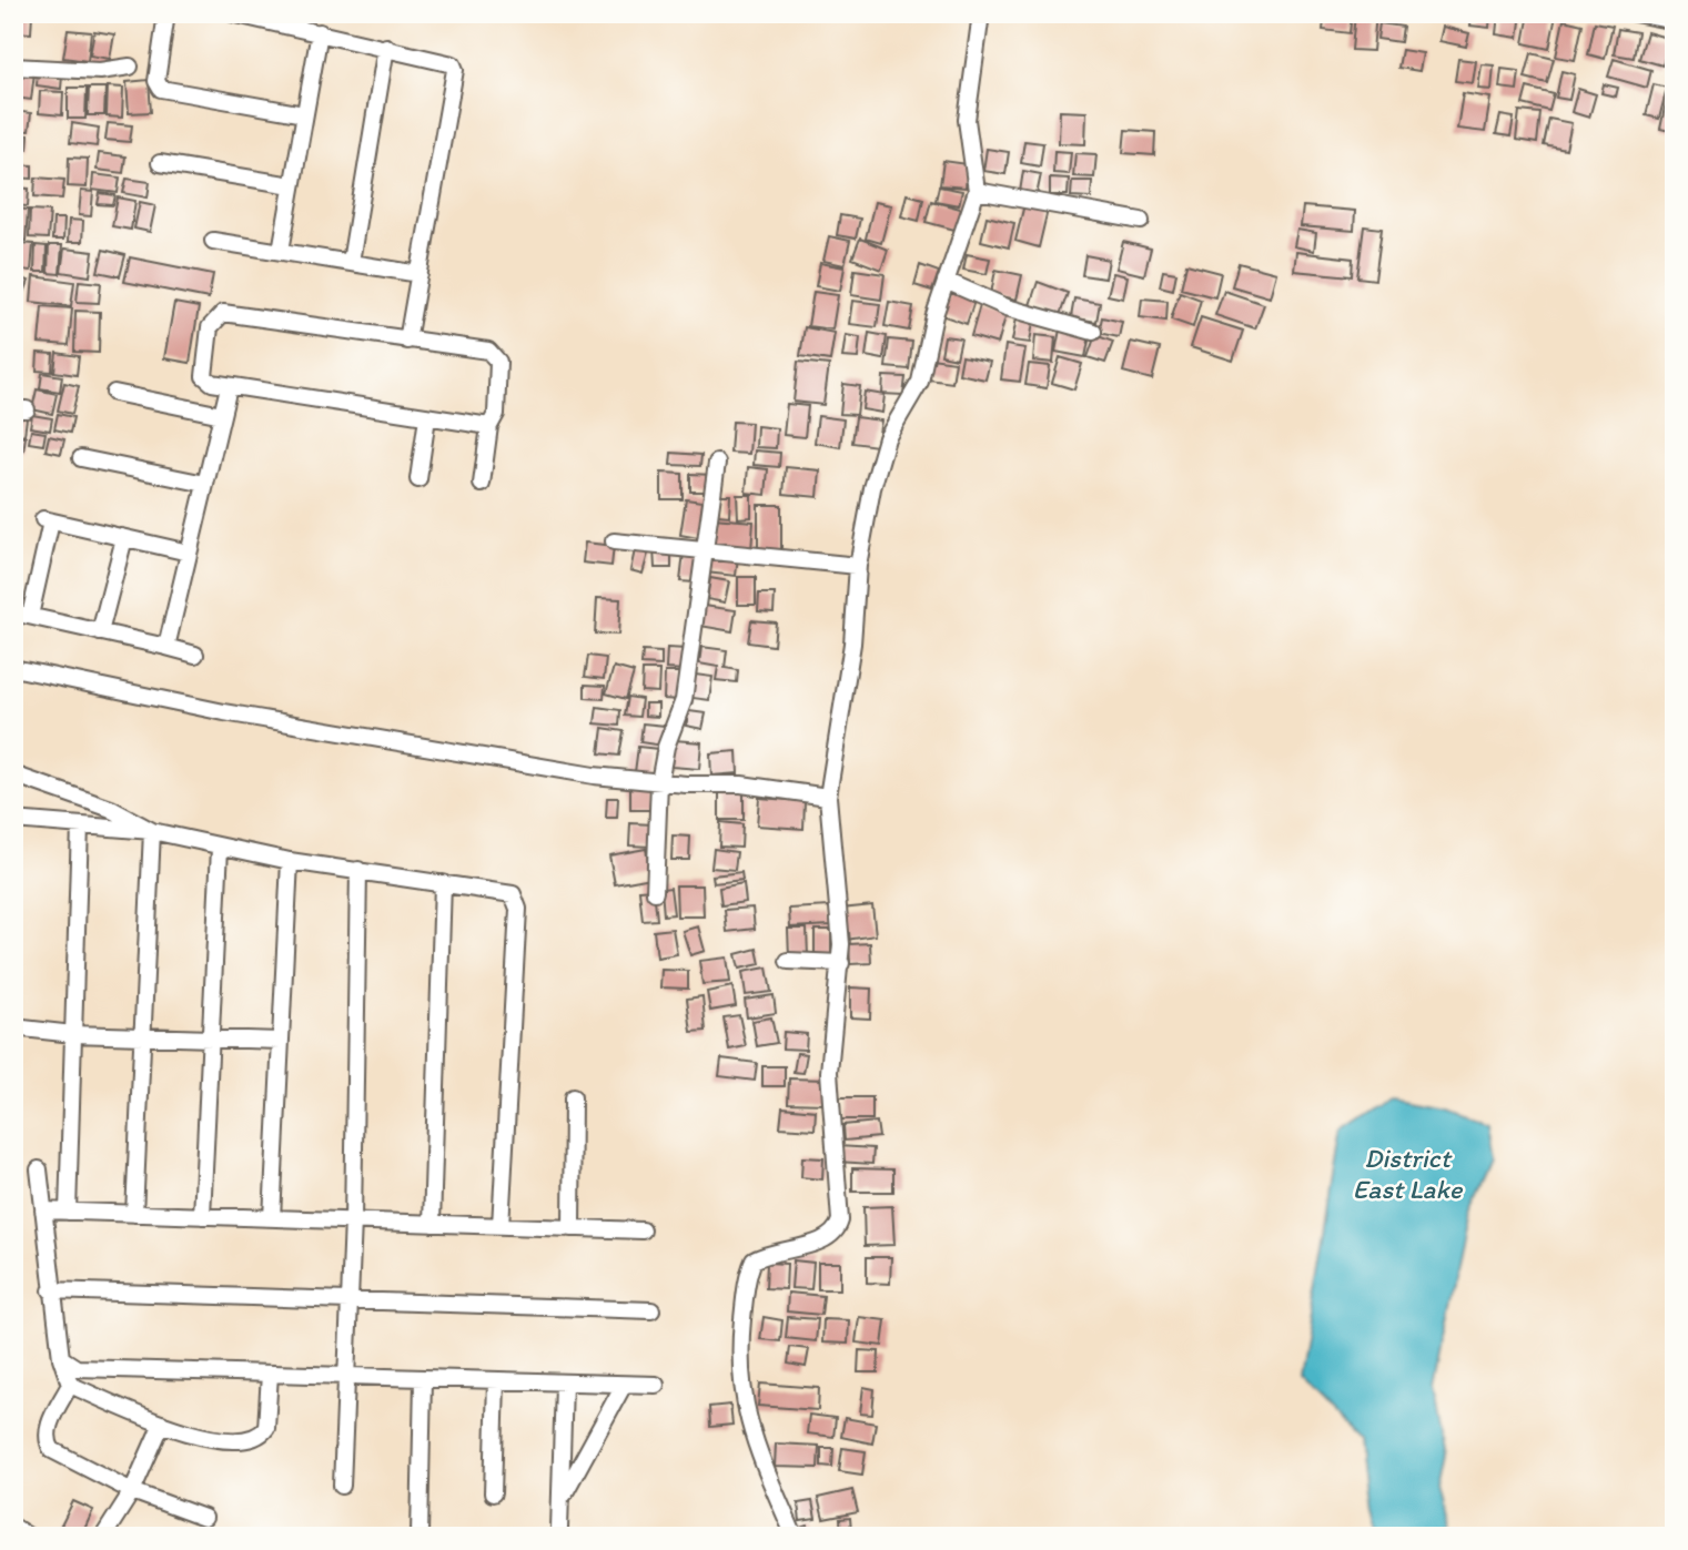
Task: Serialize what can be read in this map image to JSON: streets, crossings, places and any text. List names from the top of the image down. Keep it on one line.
{"water":["District East Lake"]}
